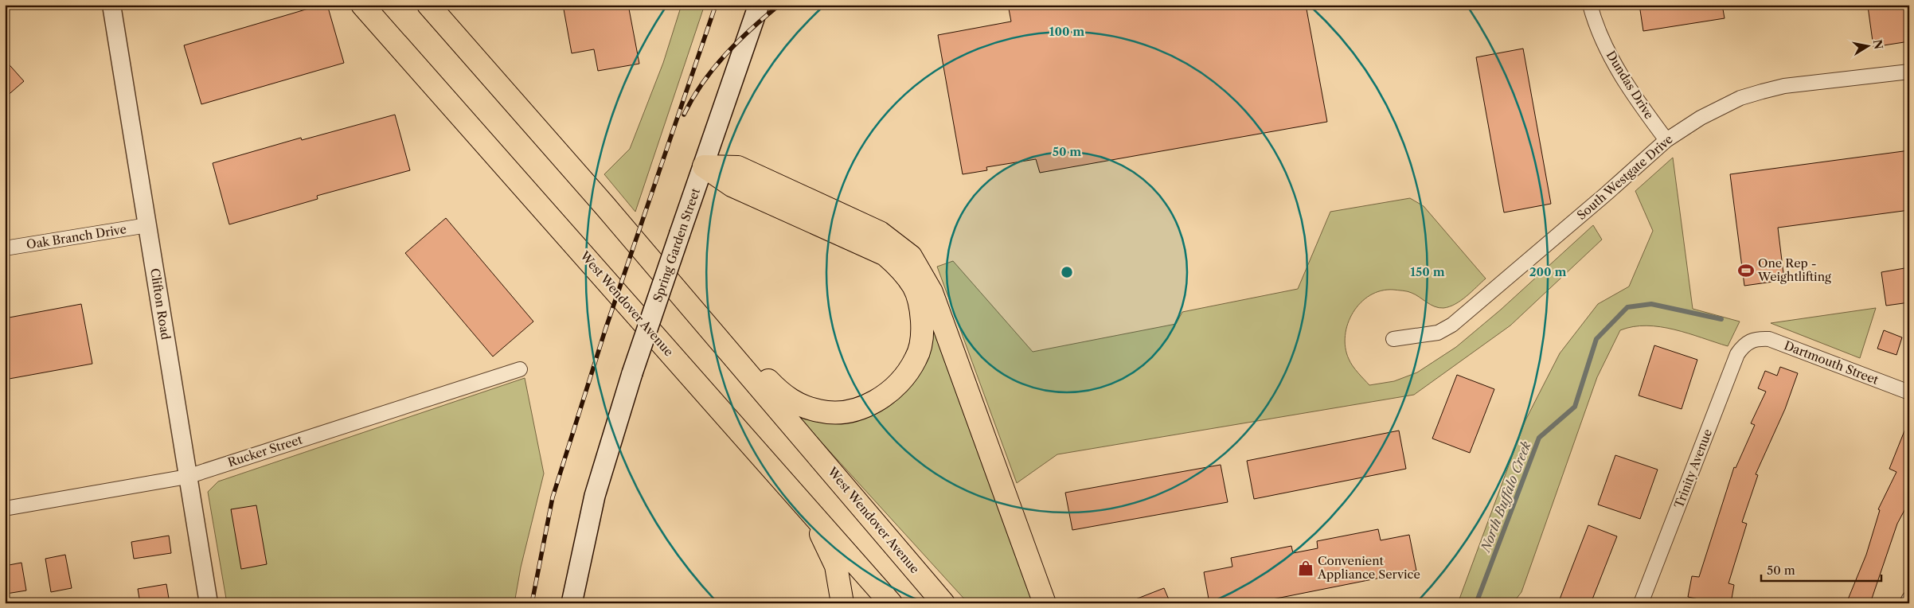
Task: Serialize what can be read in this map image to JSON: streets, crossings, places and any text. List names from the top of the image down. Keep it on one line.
{"streets":{"highway":["West Wendover Avenue"],"main road":["Spring Garden Street"],"street":["Dundas Drive","South Westgate Drive","Oak Branch Drive","Clifton Road","Dartmouth Street","Rucker Street","Trinity Avenue"]},"crossings":[["Dundas Drive","South Westgate Drive"],["Oak Branch Drive","Clifton Road"],["Clifton Road","Rucker Street"],["Dartmouth Street","Trinity Avenue"]],"water":["North Buffalo Creek"],"places":{"sports":["One Rep - Weightlifting"],"shop":["Convenient Appliance Service"]},"scale_bar":"50 m","north":"right","rings":["100 m","50 m","150 m","200 m"]}
